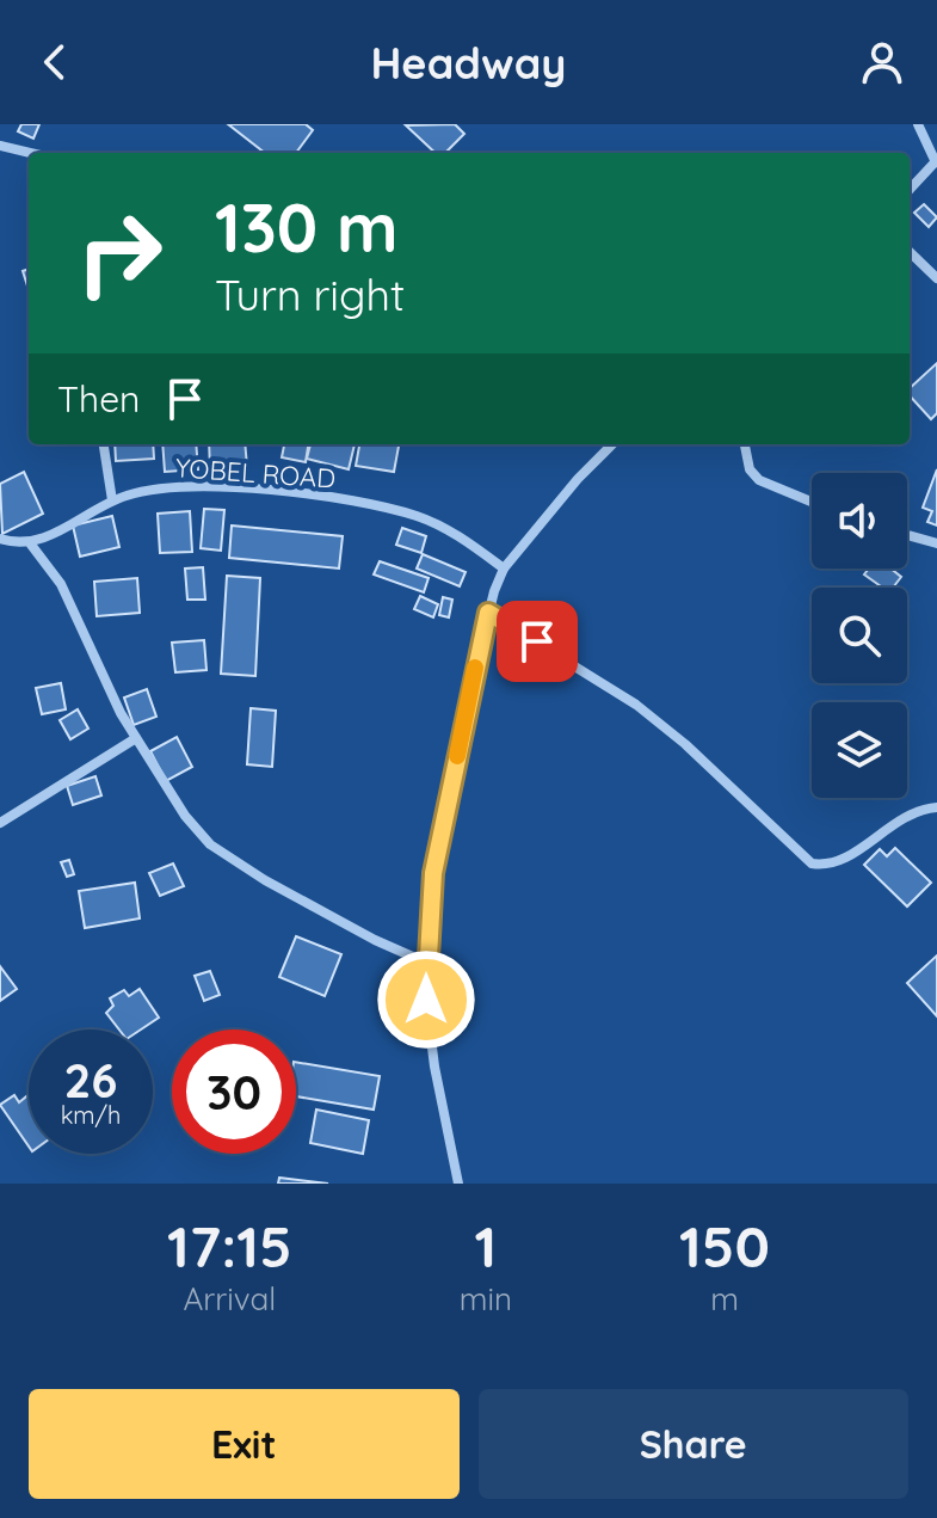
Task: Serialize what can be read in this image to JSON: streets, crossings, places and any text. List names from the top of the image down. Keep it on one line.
{"streets":{"street":["YOBEL ROAD"]},"page":{"header":"Headway","turn":["130 m","Turn right"],"then":"Then","speed":"26 km/h","limit":"30","eta":["17:15","Arrival","1","min","150","m"],"buttons":["Exit","Share"]}}
